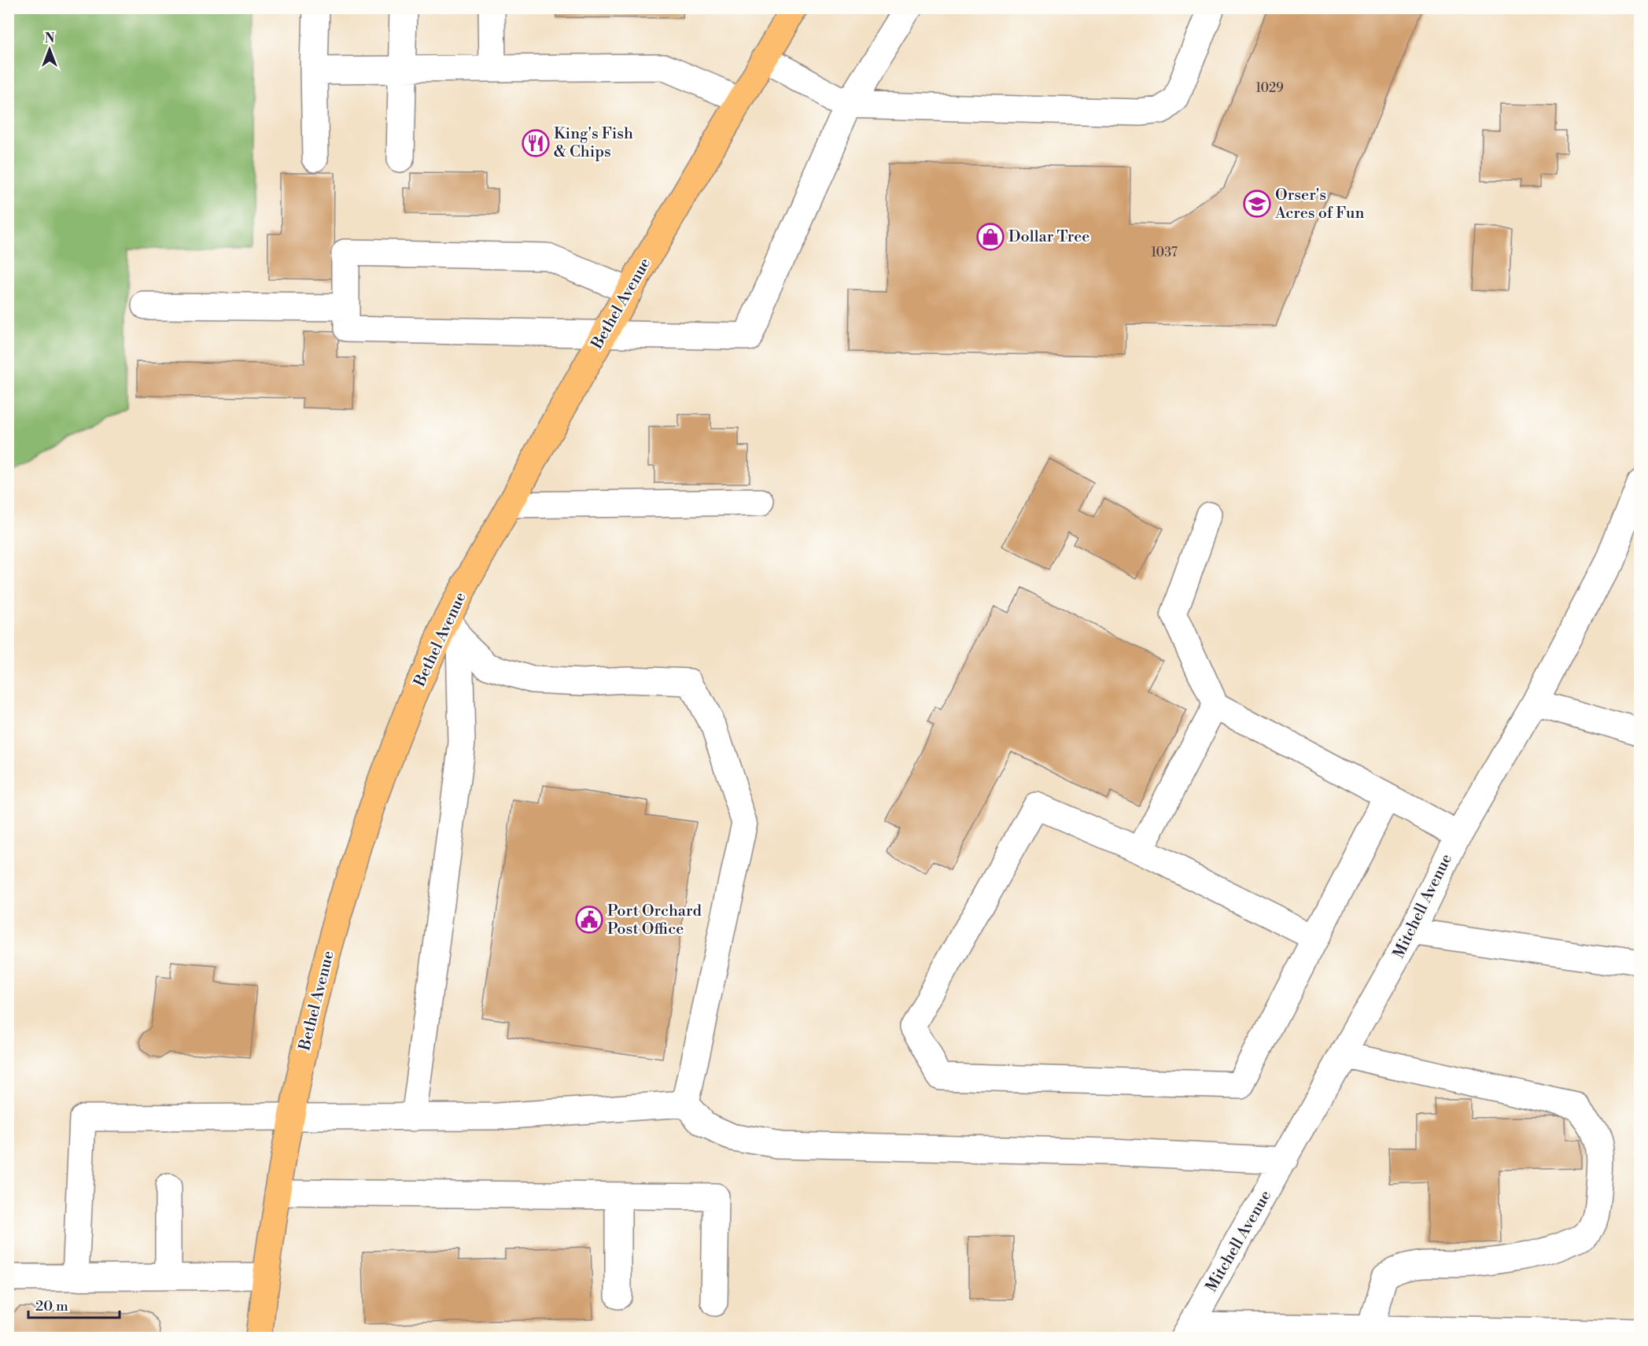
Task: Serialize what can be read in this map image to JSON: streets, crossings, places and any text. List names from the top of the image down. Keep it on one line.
{"streets":{"main road":["Bethel Avenue"],"street":["Mitchell Avenue"]},"places":{"restaurant":["King's Fish & Chips"],"school or university":["Orser's Acres of Fun"],"shop":["Dollar Tree"],"public building":["Port Orchard Post Office"]},"house_numbers":["1029","1037"],"scale_bar":"20 m","north":"top"}
